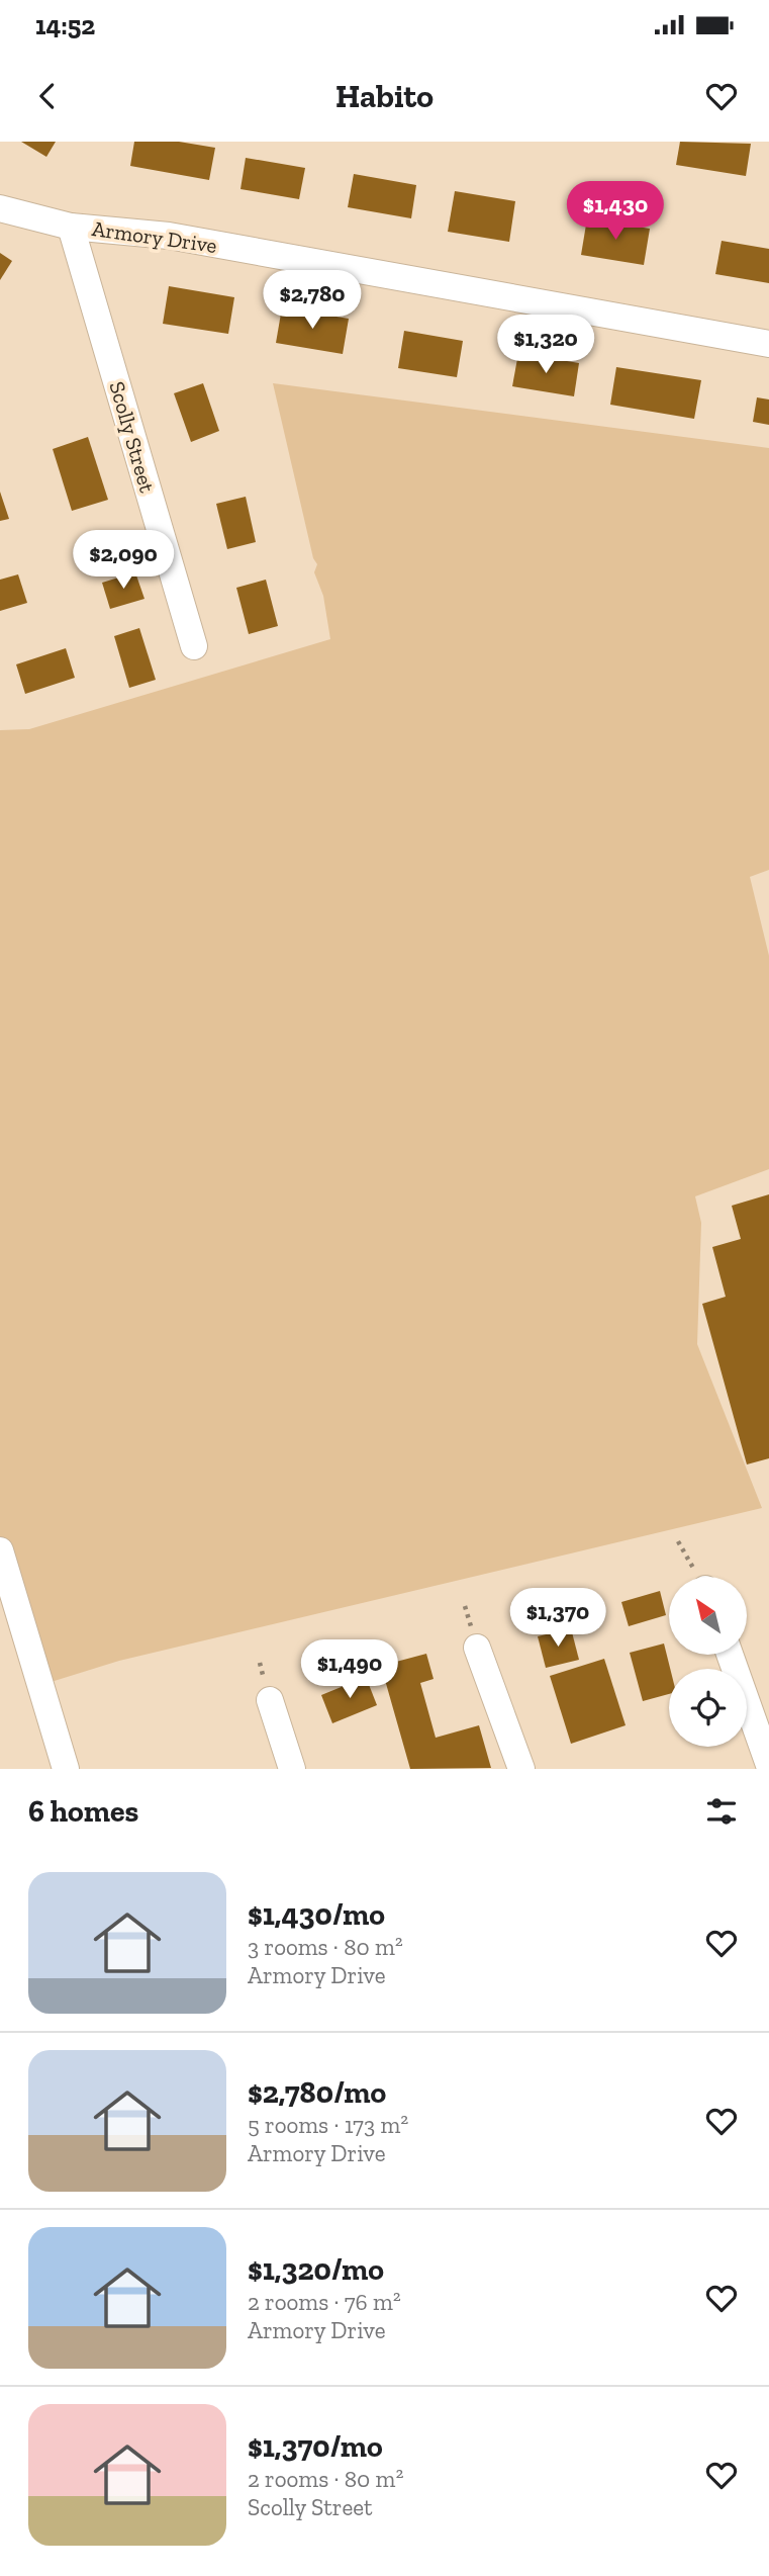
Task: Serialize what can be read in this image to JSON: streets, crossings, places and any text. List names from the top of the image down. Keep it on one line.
{"streets":{"street":["Armory Drive","Scolly Street"]},"crossings":[["Armory Drive","Scolly Street"]],"north":"top left","page":{"status":"14:52","header":"Habito","price":["$1,430","$2,780","$1,320","$2,090","$1,370","$1,490"],"heading":"6 homes","list":[{"name":"$1,430/mo","note":"3 rooms · 80 m² · Armory Drive"},{"name":"$2,780/mo","note":"5 rooms · 173 m² · Armory Drive"},{"name":"$1,320/mo","note":"2 rooms · 76 m² · Armory Drive"},{"name":"$1,370/mo","note":"2 rooms · 80 m² · Scolly Street"}]}}
